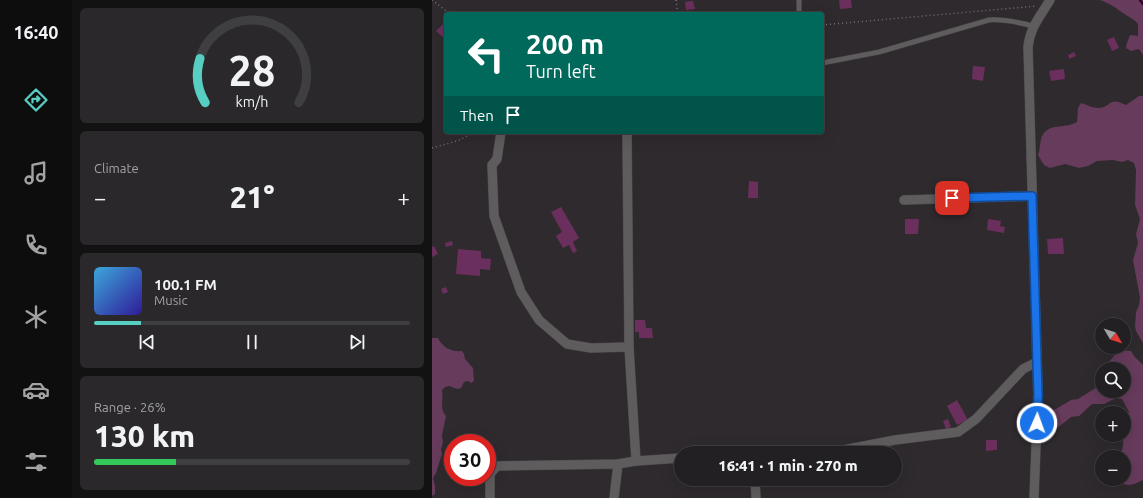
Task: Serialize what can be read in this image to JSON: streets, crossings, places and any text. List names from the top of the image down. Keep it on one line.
{"north":"bottom right","page":{"tabs":"16:40","turn":["200 m","Turn left"],"then":"Then","tile":["Climate",["Range · 26%","130 km"]],"heat":["−","21°","+"],"song":["100.1 FM","Music"],"map_buttons":["+","−"],"limit":"30","trip":"16:41 · 1 min · 270 m","gauge":["28","km/h"]}}
